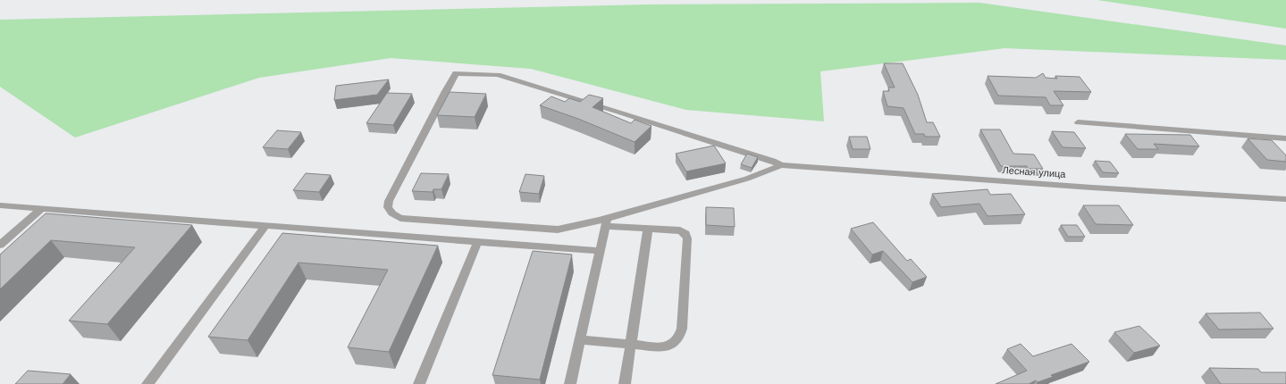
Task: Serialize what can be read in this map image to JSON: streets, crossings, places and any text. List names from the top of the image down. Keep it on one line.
{"streets":{"street":["Лесная улица"]}}
